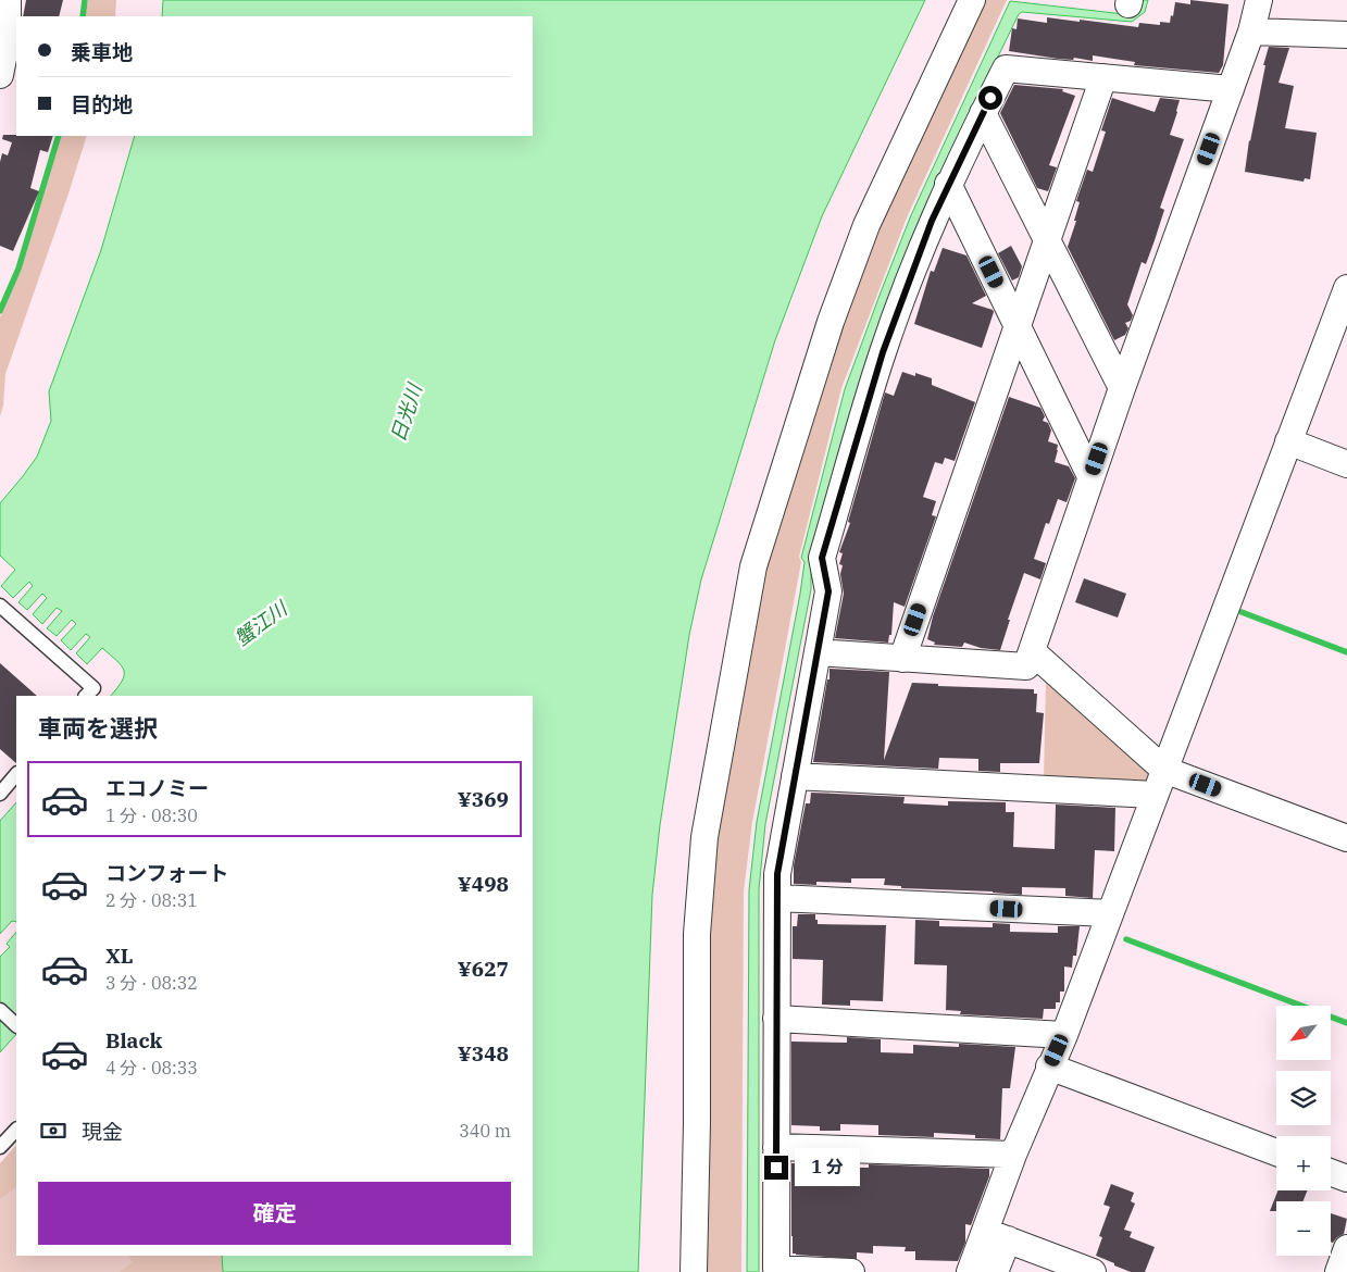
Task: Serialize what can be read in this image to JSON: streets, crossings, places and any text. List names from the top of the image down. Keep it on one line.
{"water":["日光川","蟹江川"],"north":"bottom left","page":{"banner":["乗車地","目的地"],"heading":"車両を選択","list":[{"name":"エコノミー","note":"1 分 · 08:30","value":"¥369"},{"name":"コンフォート","note":"2 分 · 08:31","value":"¥498"},{"name":"XL","note":"3 分 · 08:32","value":"¥627"},{"name":"Black","note":"4 分 · 08:33","value":"¥348"}],"map_buttons":["+","−"],"pay":["現金","340 m"],"bubble":"1 分","buttons":"確定"}}
